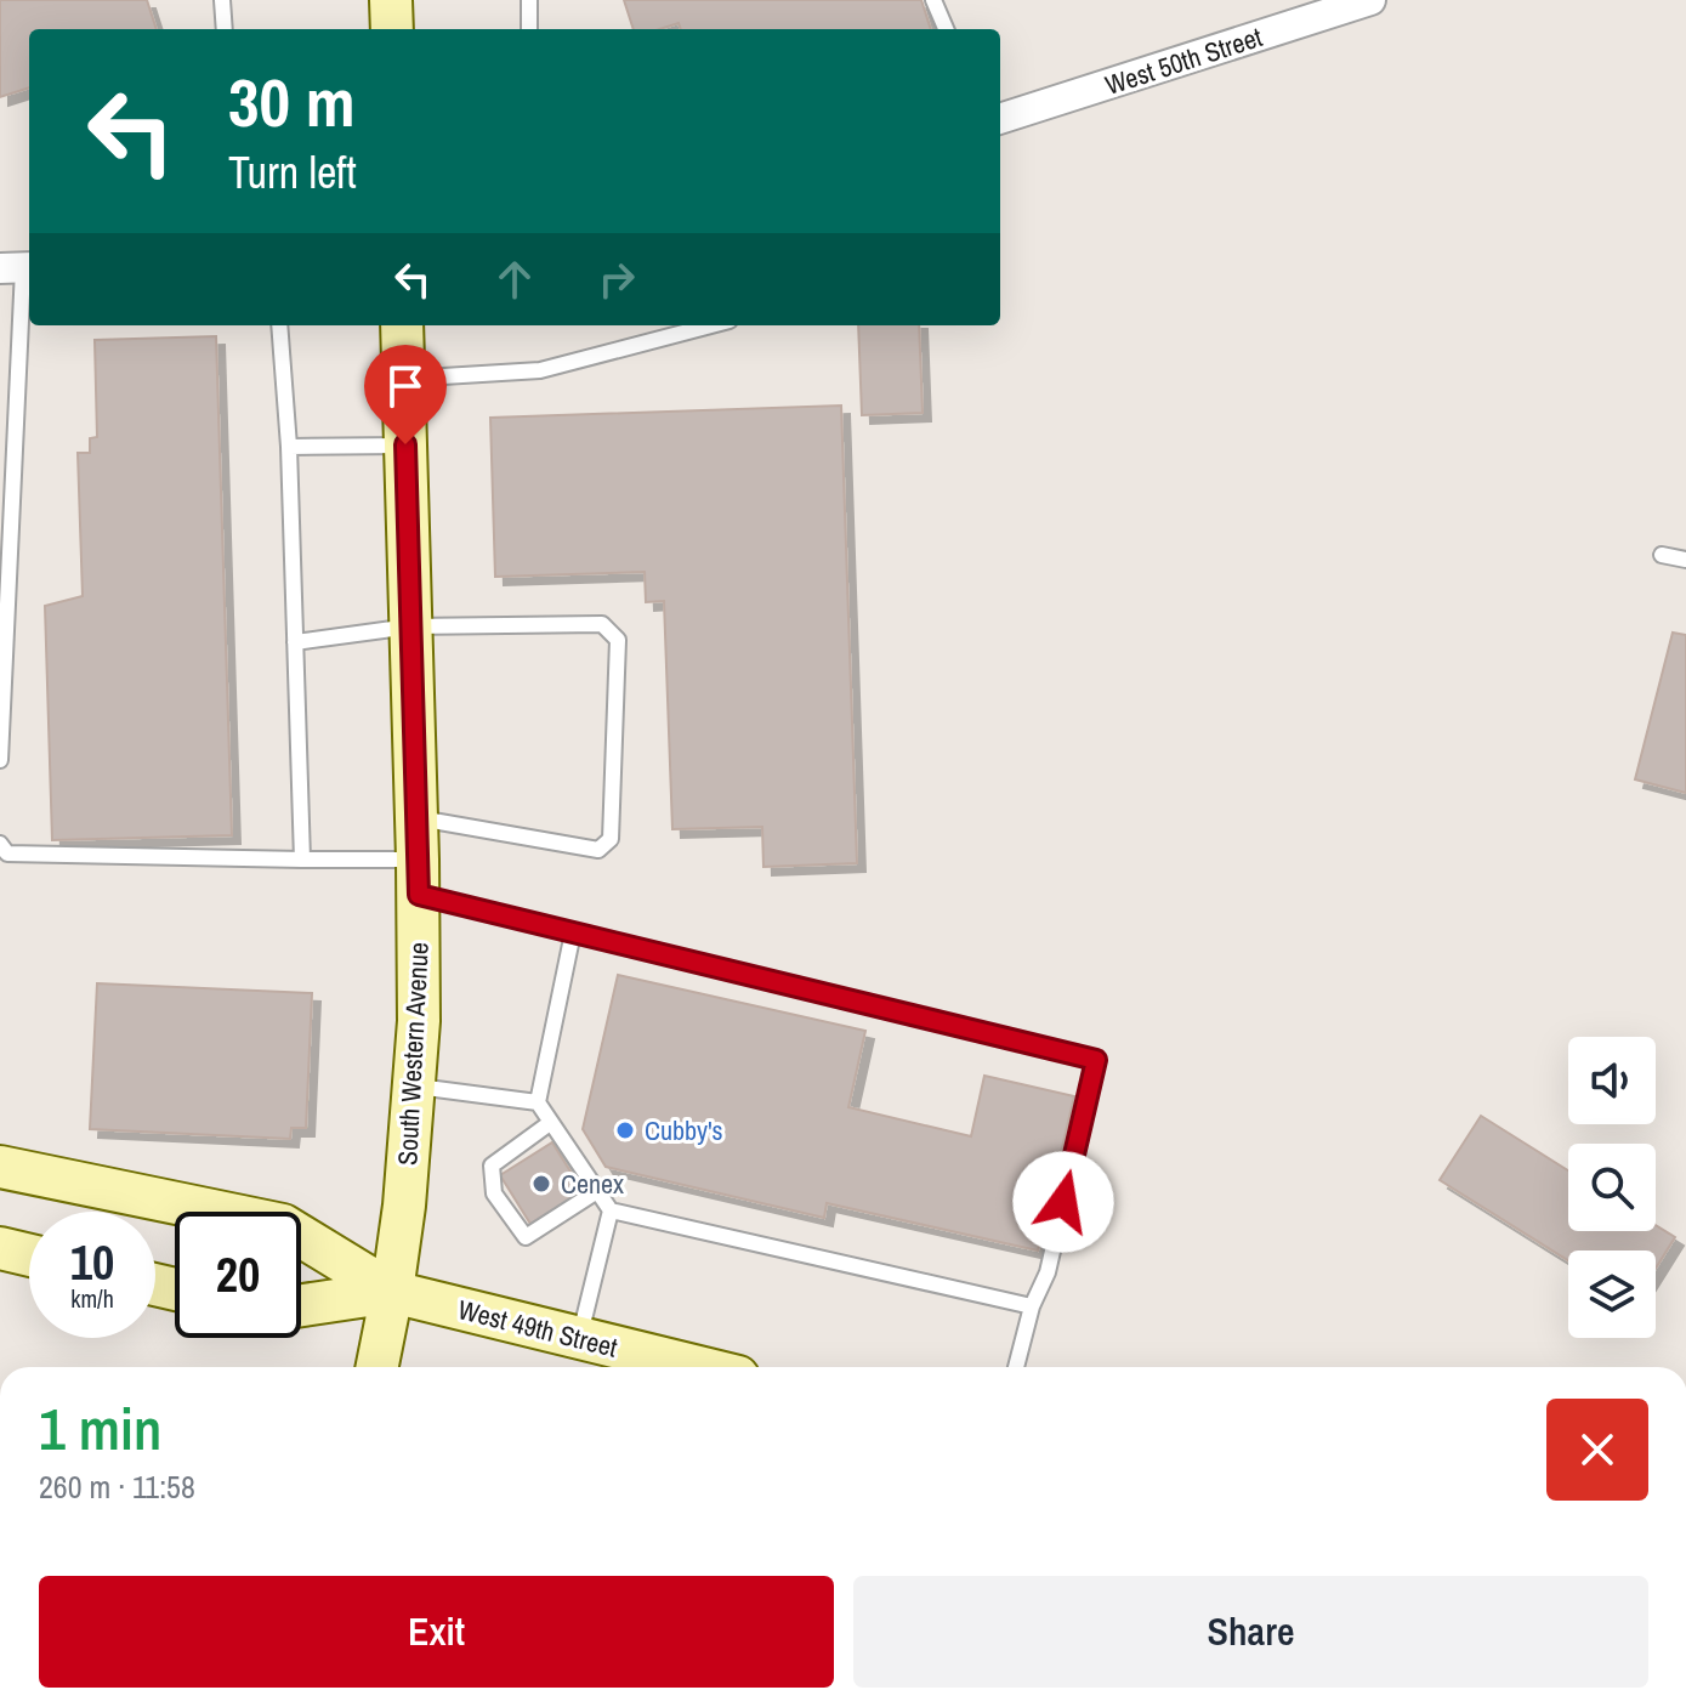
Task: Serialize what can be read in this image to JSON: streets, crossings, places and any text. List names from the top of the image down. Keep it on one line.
{"streets":{"main road":["South Western Avenue","West 49th Street"],"street":["West 50th Street"]},"crossings":[["South Western Avenue","West 49th Street"]],"places":["Cubby's","Cenex"],"page":{"turn":["30 m","Turn left"],"speed":"10 km/h","limit":"20","heading":["1 min","260 m · 11:58"],"buttons":["Exit","Share"]}}
